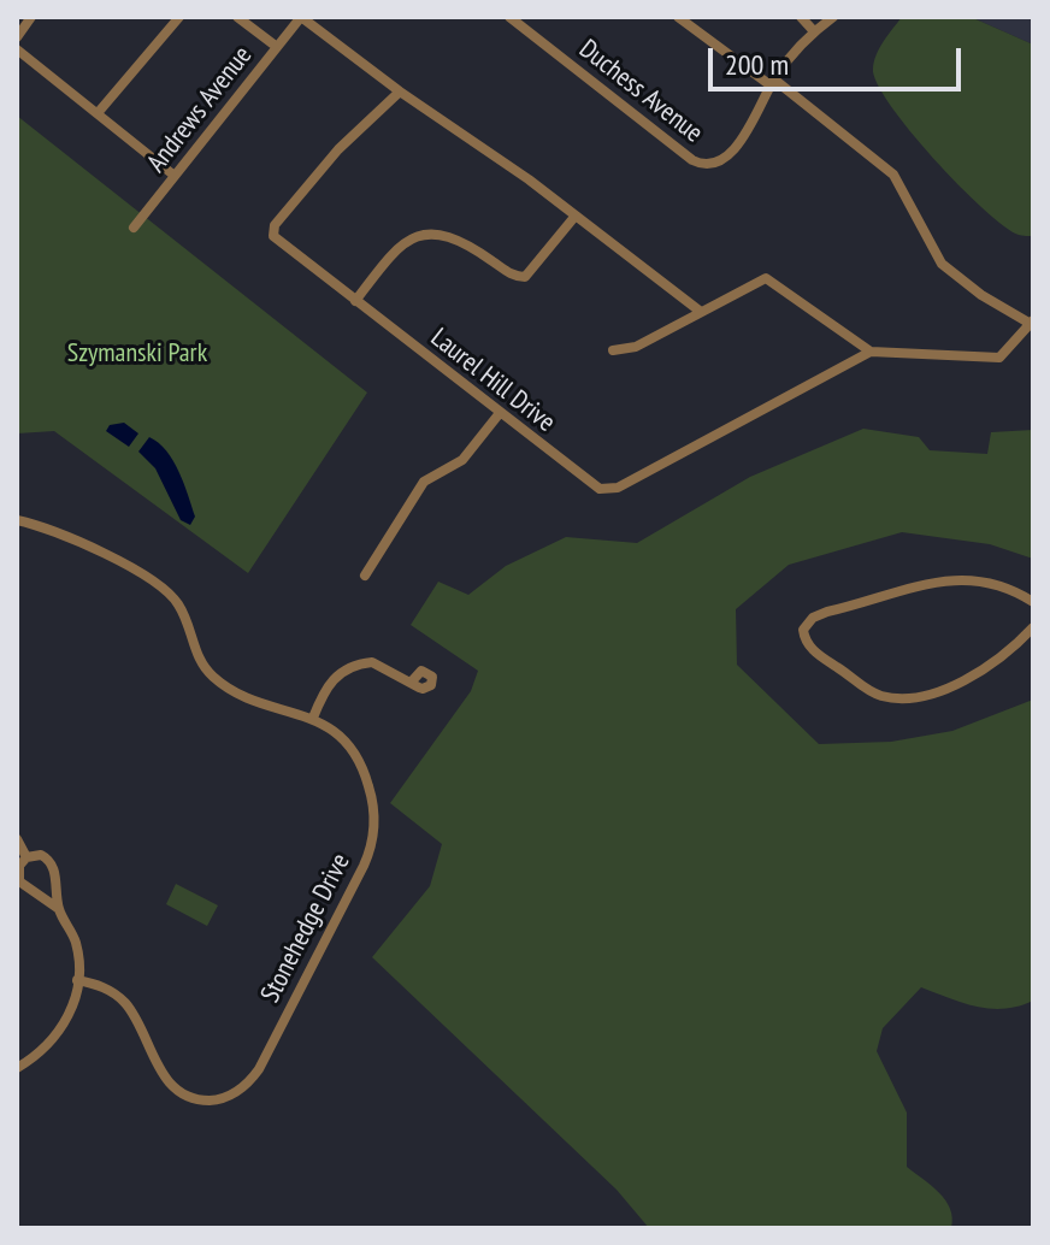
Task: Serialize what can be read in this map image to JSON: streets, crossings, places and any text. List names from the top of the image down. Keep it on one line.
{"streets":{"street":["Duchess Avenue","Andrews Avenue","Laurel Hill Drive","Stonehedge Drive"]},"parks":["Szymanski Park"],"scale_bar":"200 m"}
